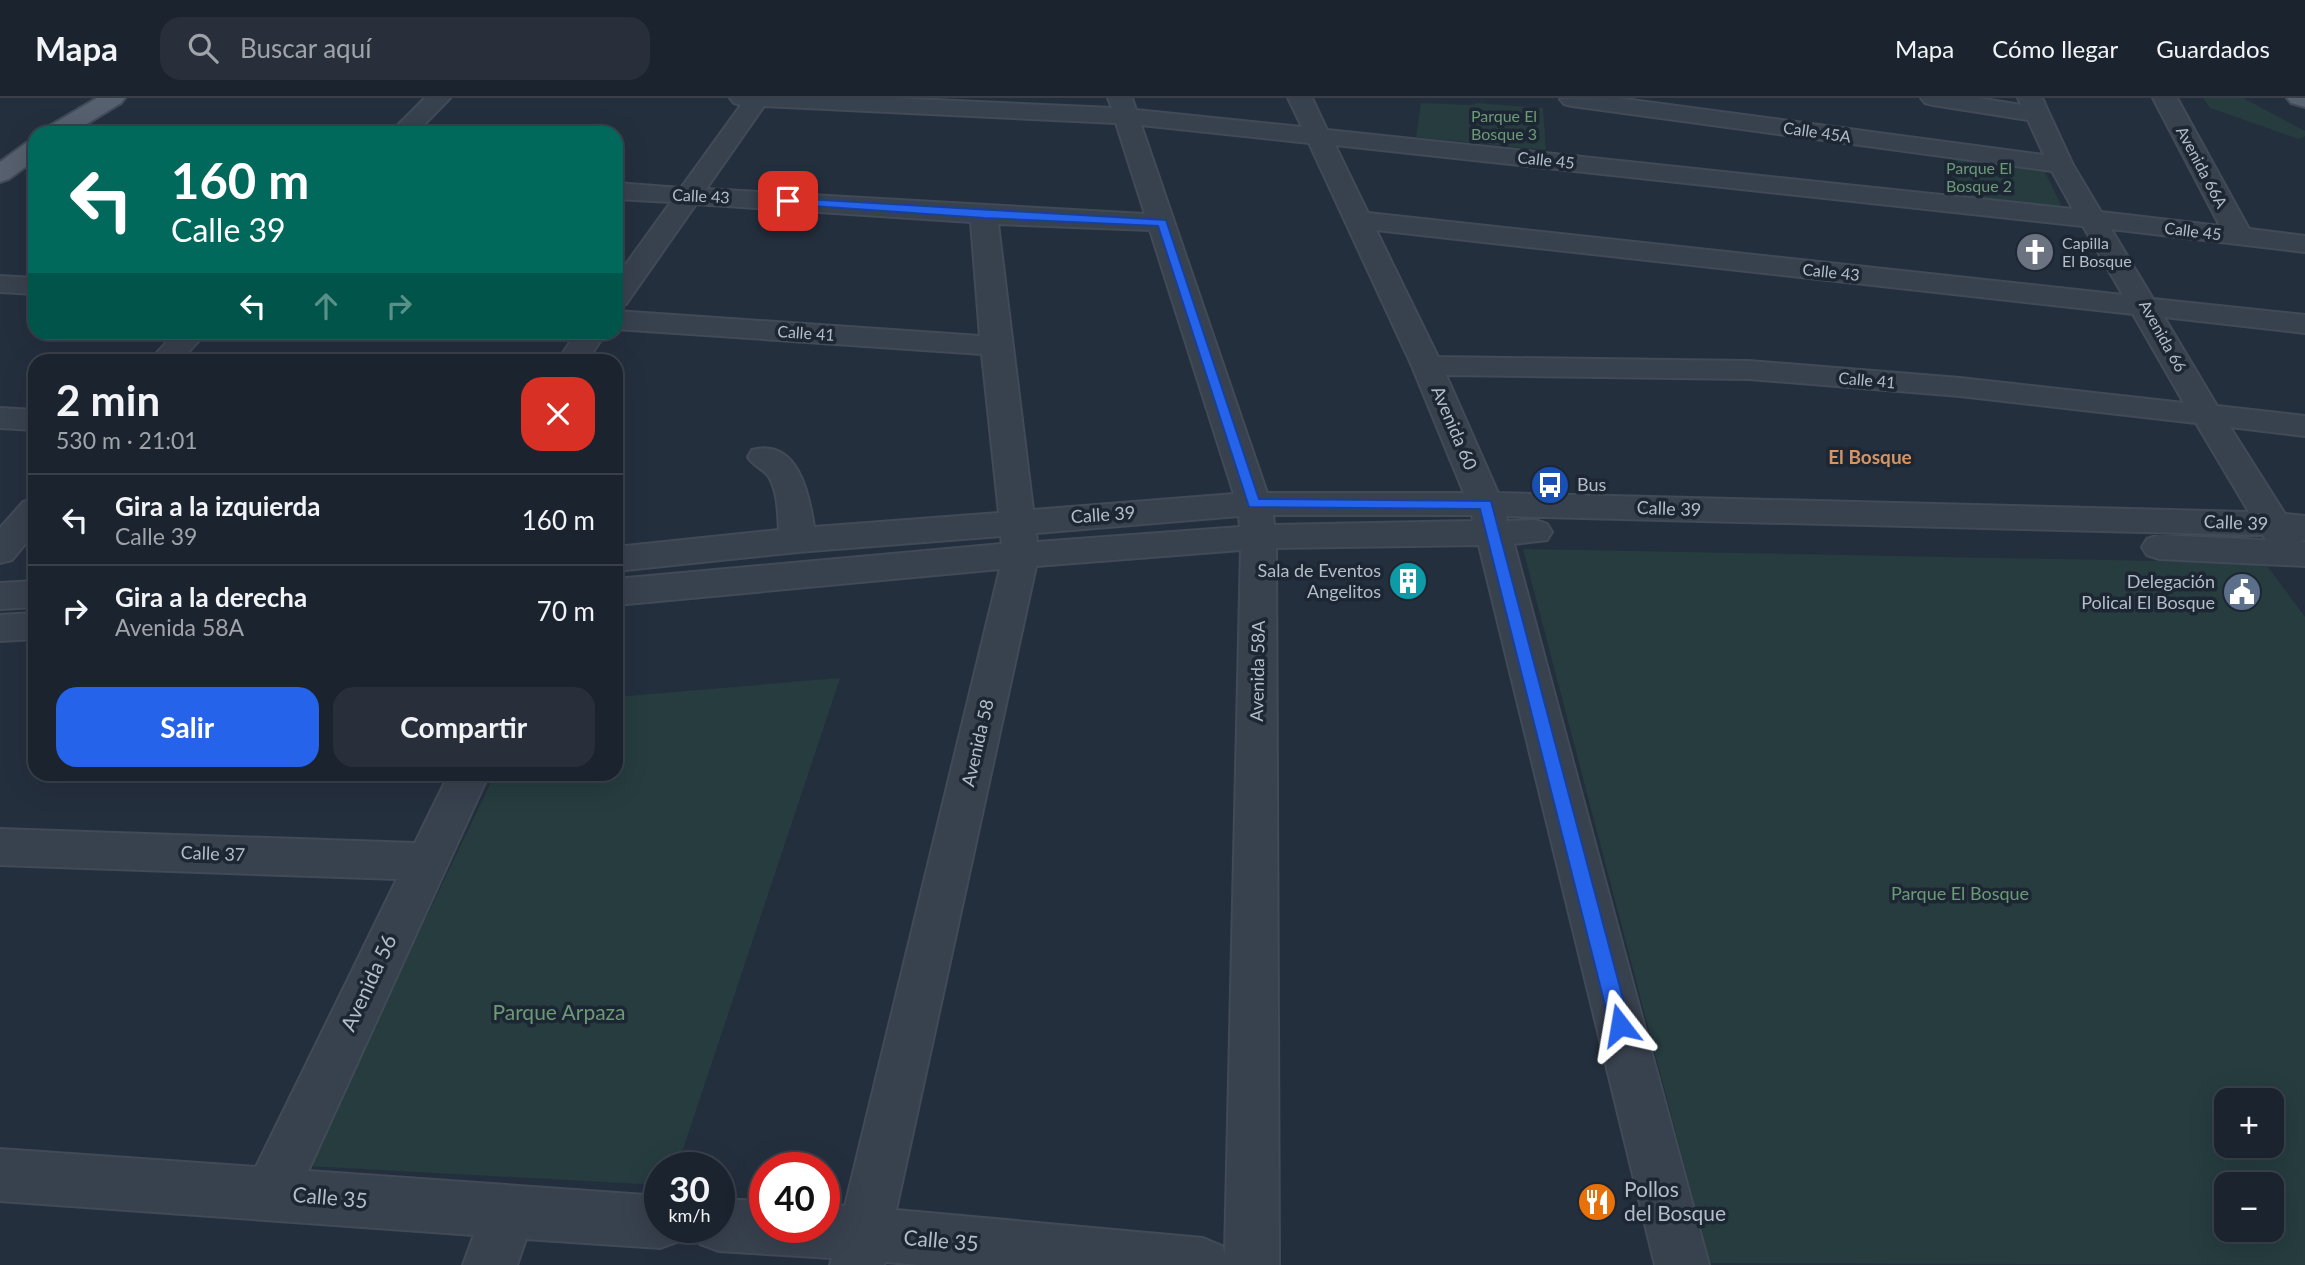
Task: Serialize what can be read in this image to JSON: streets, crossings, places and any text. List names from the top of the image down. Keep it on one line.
{"streets":{"street":["Calle 45A","Calle 45","Avenida 66A","Calle 43","Calle 41","Avenida 66","Avenida 60","Calle 39","Avenida 58A","Avenida 58","Calle 37","Avenida 56","Calle 35"]},"crossings":[["Calle 45A","Avenida 66"],["Calle 45","Avenida 66A"],["Calle 45","Avenida 66"],["Calle 45","Avenida 60"],["Calle 45","Avenida 58A"],["Calle 43","Avenida 66"],["Calle 43","Avenida 60"],["Calle 43","Avenida 58A"],["Calle 43","Avenida 58"],["Calle 41","Avenida 66"],["Calle 41","Avenida 60"],["Calle 41","Avenida 58"],["Avenida 66","Calle 39"],["Avenida 60","Calle 39"],["Calle 39","Avenida 58A"],["Calle 39","Avenida 58"],["Avenida 58","Calle 35"],["Calle 37","Avenida 56"],["Avenida 56","Calle 35"]],"districts":["El Bosque"],"parks":["Parque El Bosque 3","Parque El Bosque 2","Parque El Bosque","Parque Arpaza"],"places":{"church":["Capilla El Bosque"],"bus stop":["Bus"],"building":["Sala de Eventos Angelitos"],"public building":["Delegación Polical El Bosque"],"restaurant":["Pollos del Bosque"]},"page":{"header":"Mapa","search":"Buscar aquí","nav":["Mapa","Cómo llegar","Guardados"],"turn":["160 m","Calle 39"],"heading":["2 min","530 m · 21:01"],"list":[{"name":"Gira a la izquierda","note":"Calle 39","value":"160 m"},{"name":"Gira a la derecha","note":"Avenida 58A","value":"70 m"}],"buttons":["Salir","Compartir"],"map_buttons":["+","−"],"speed":"30 km/h","limit":"40"}}
